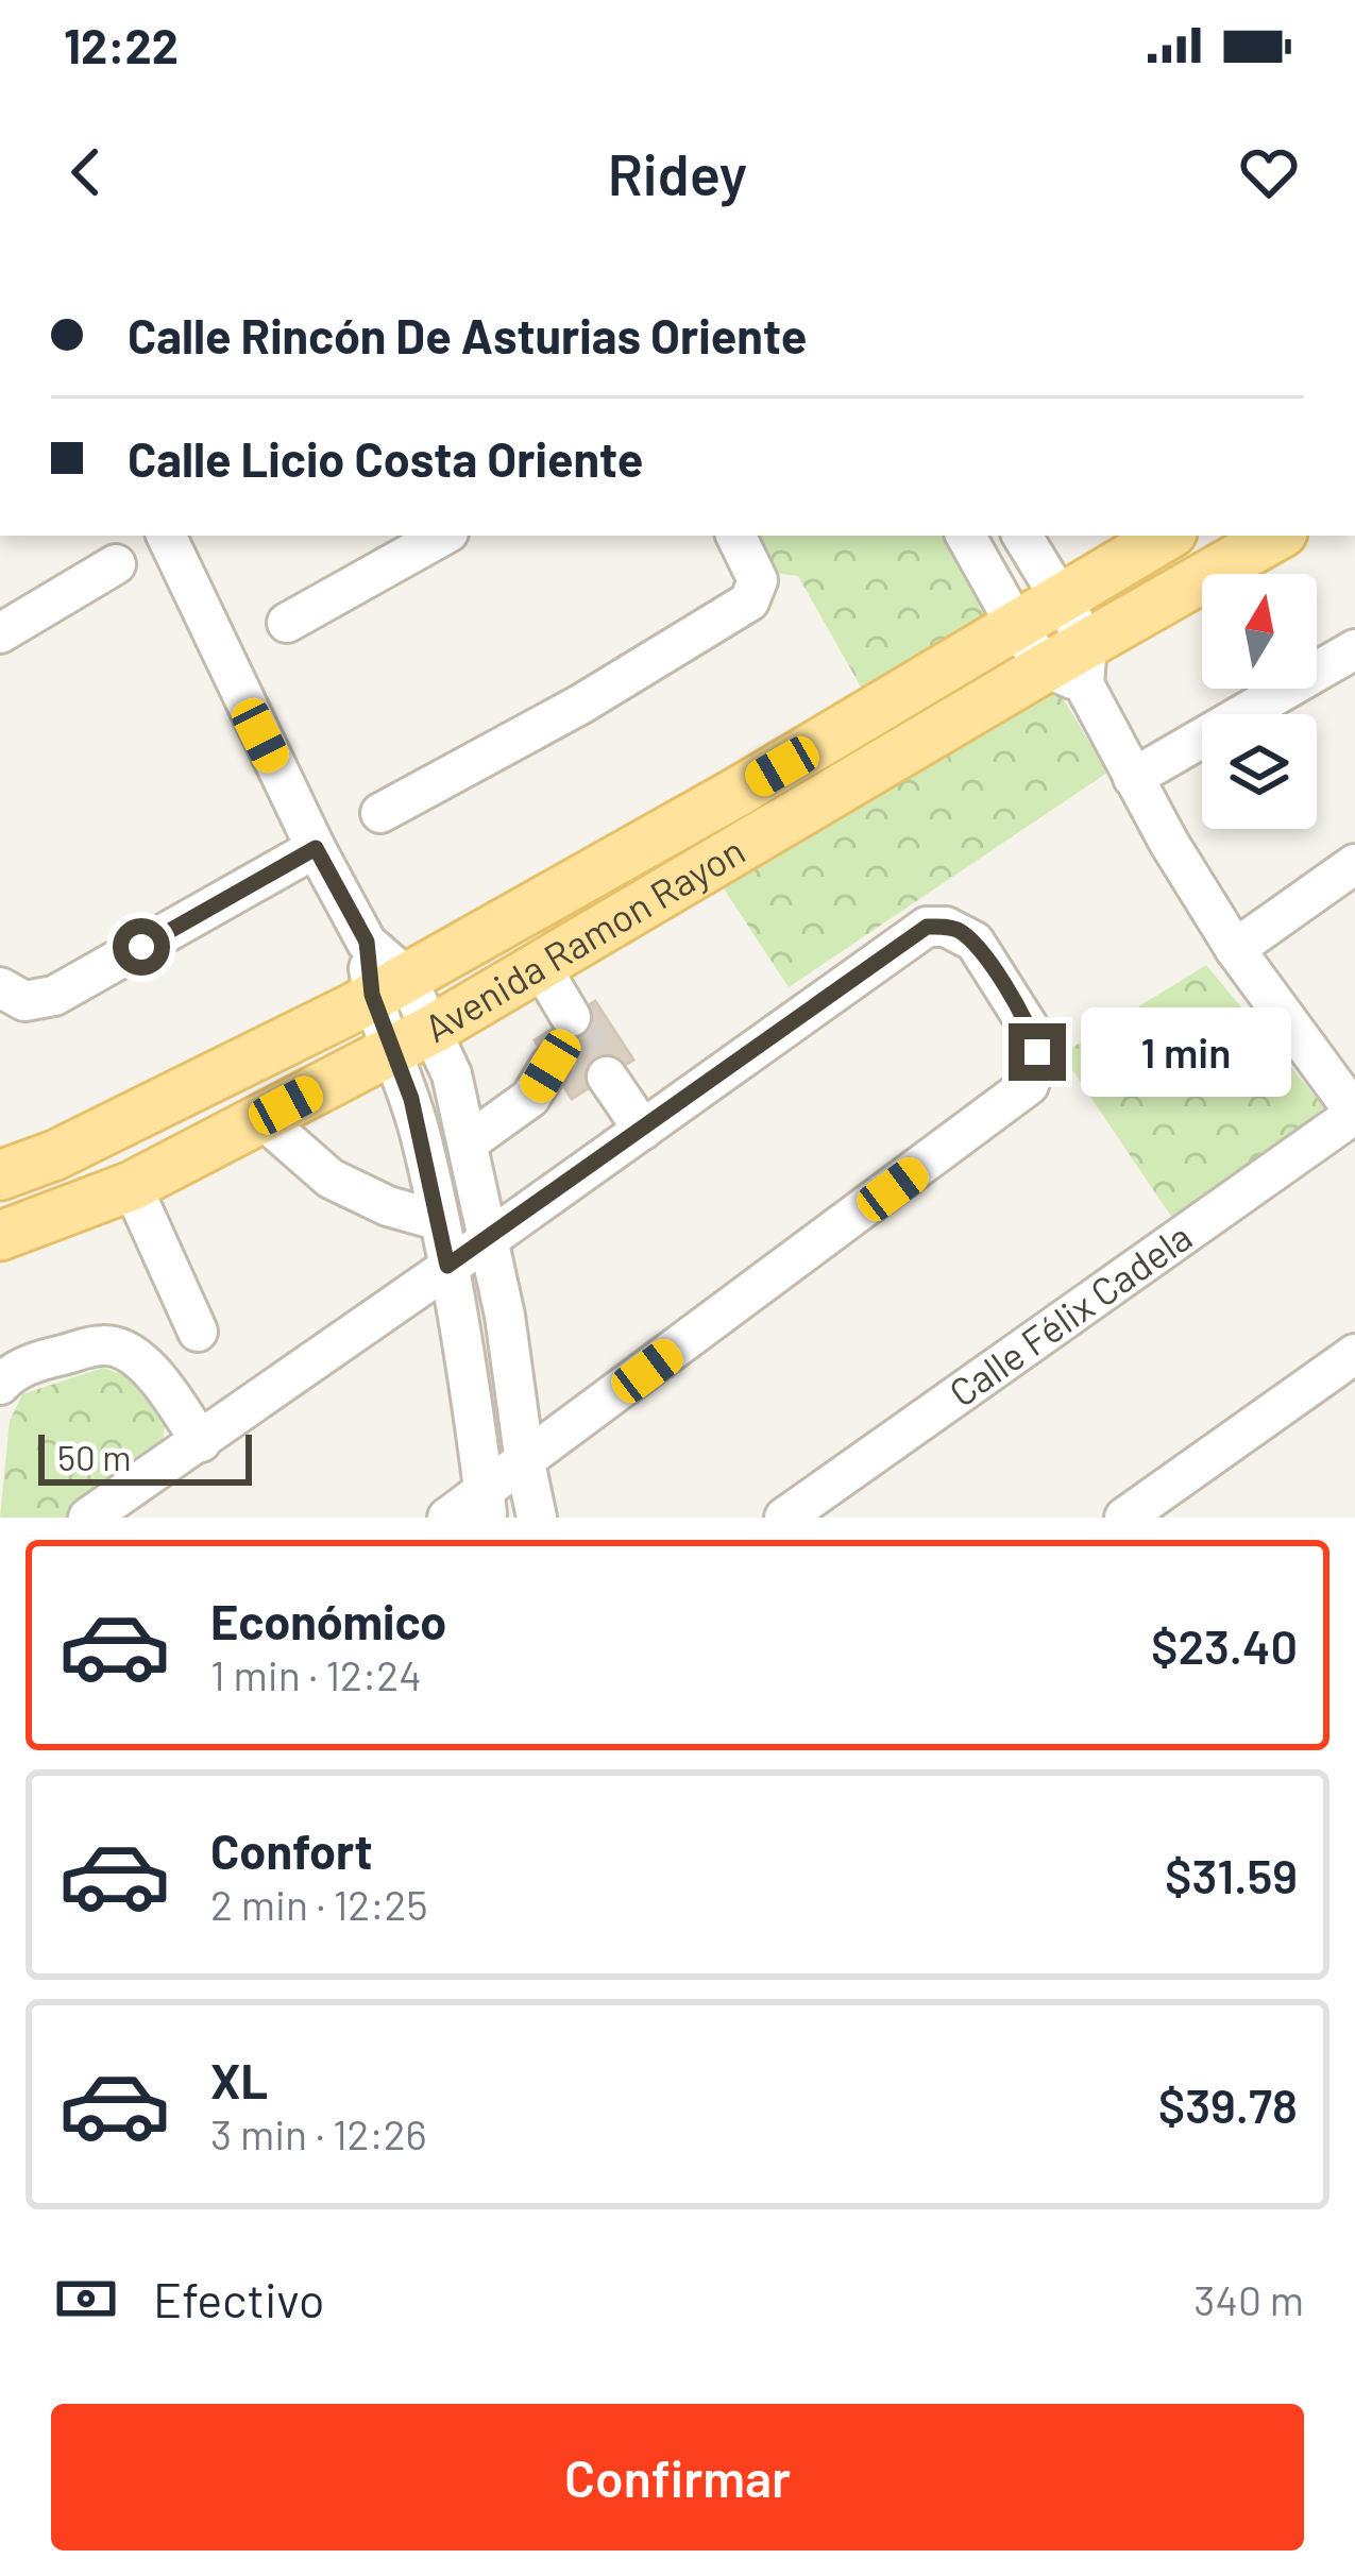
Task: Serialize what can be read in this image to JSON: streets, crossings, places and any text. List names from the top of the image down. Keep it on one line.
{"streets":{"main road":["Avenida Ramon Rayon"],"street":["Calle Félix Cadela"]},"scale_bar":"50 m","north":"top","page":{"status":"12:22","header":"Ridey","banner":["Calle Rincón De Asturias Oriente","Calle Licio Costa Oriente"],"bubble":"1 min","scale":"50 m","list":[{"name":"Económico","note":"1 min · 12:24","value":"$23.40"},{"name":"Confort","note":"2 min · 12:25","value":"$31.59"},{"name":"XL","note":"3 min · 12:26","value":"$39.78"}],"pay":["Efectivo","340 m"],"buttons":"Confirmar"}}
